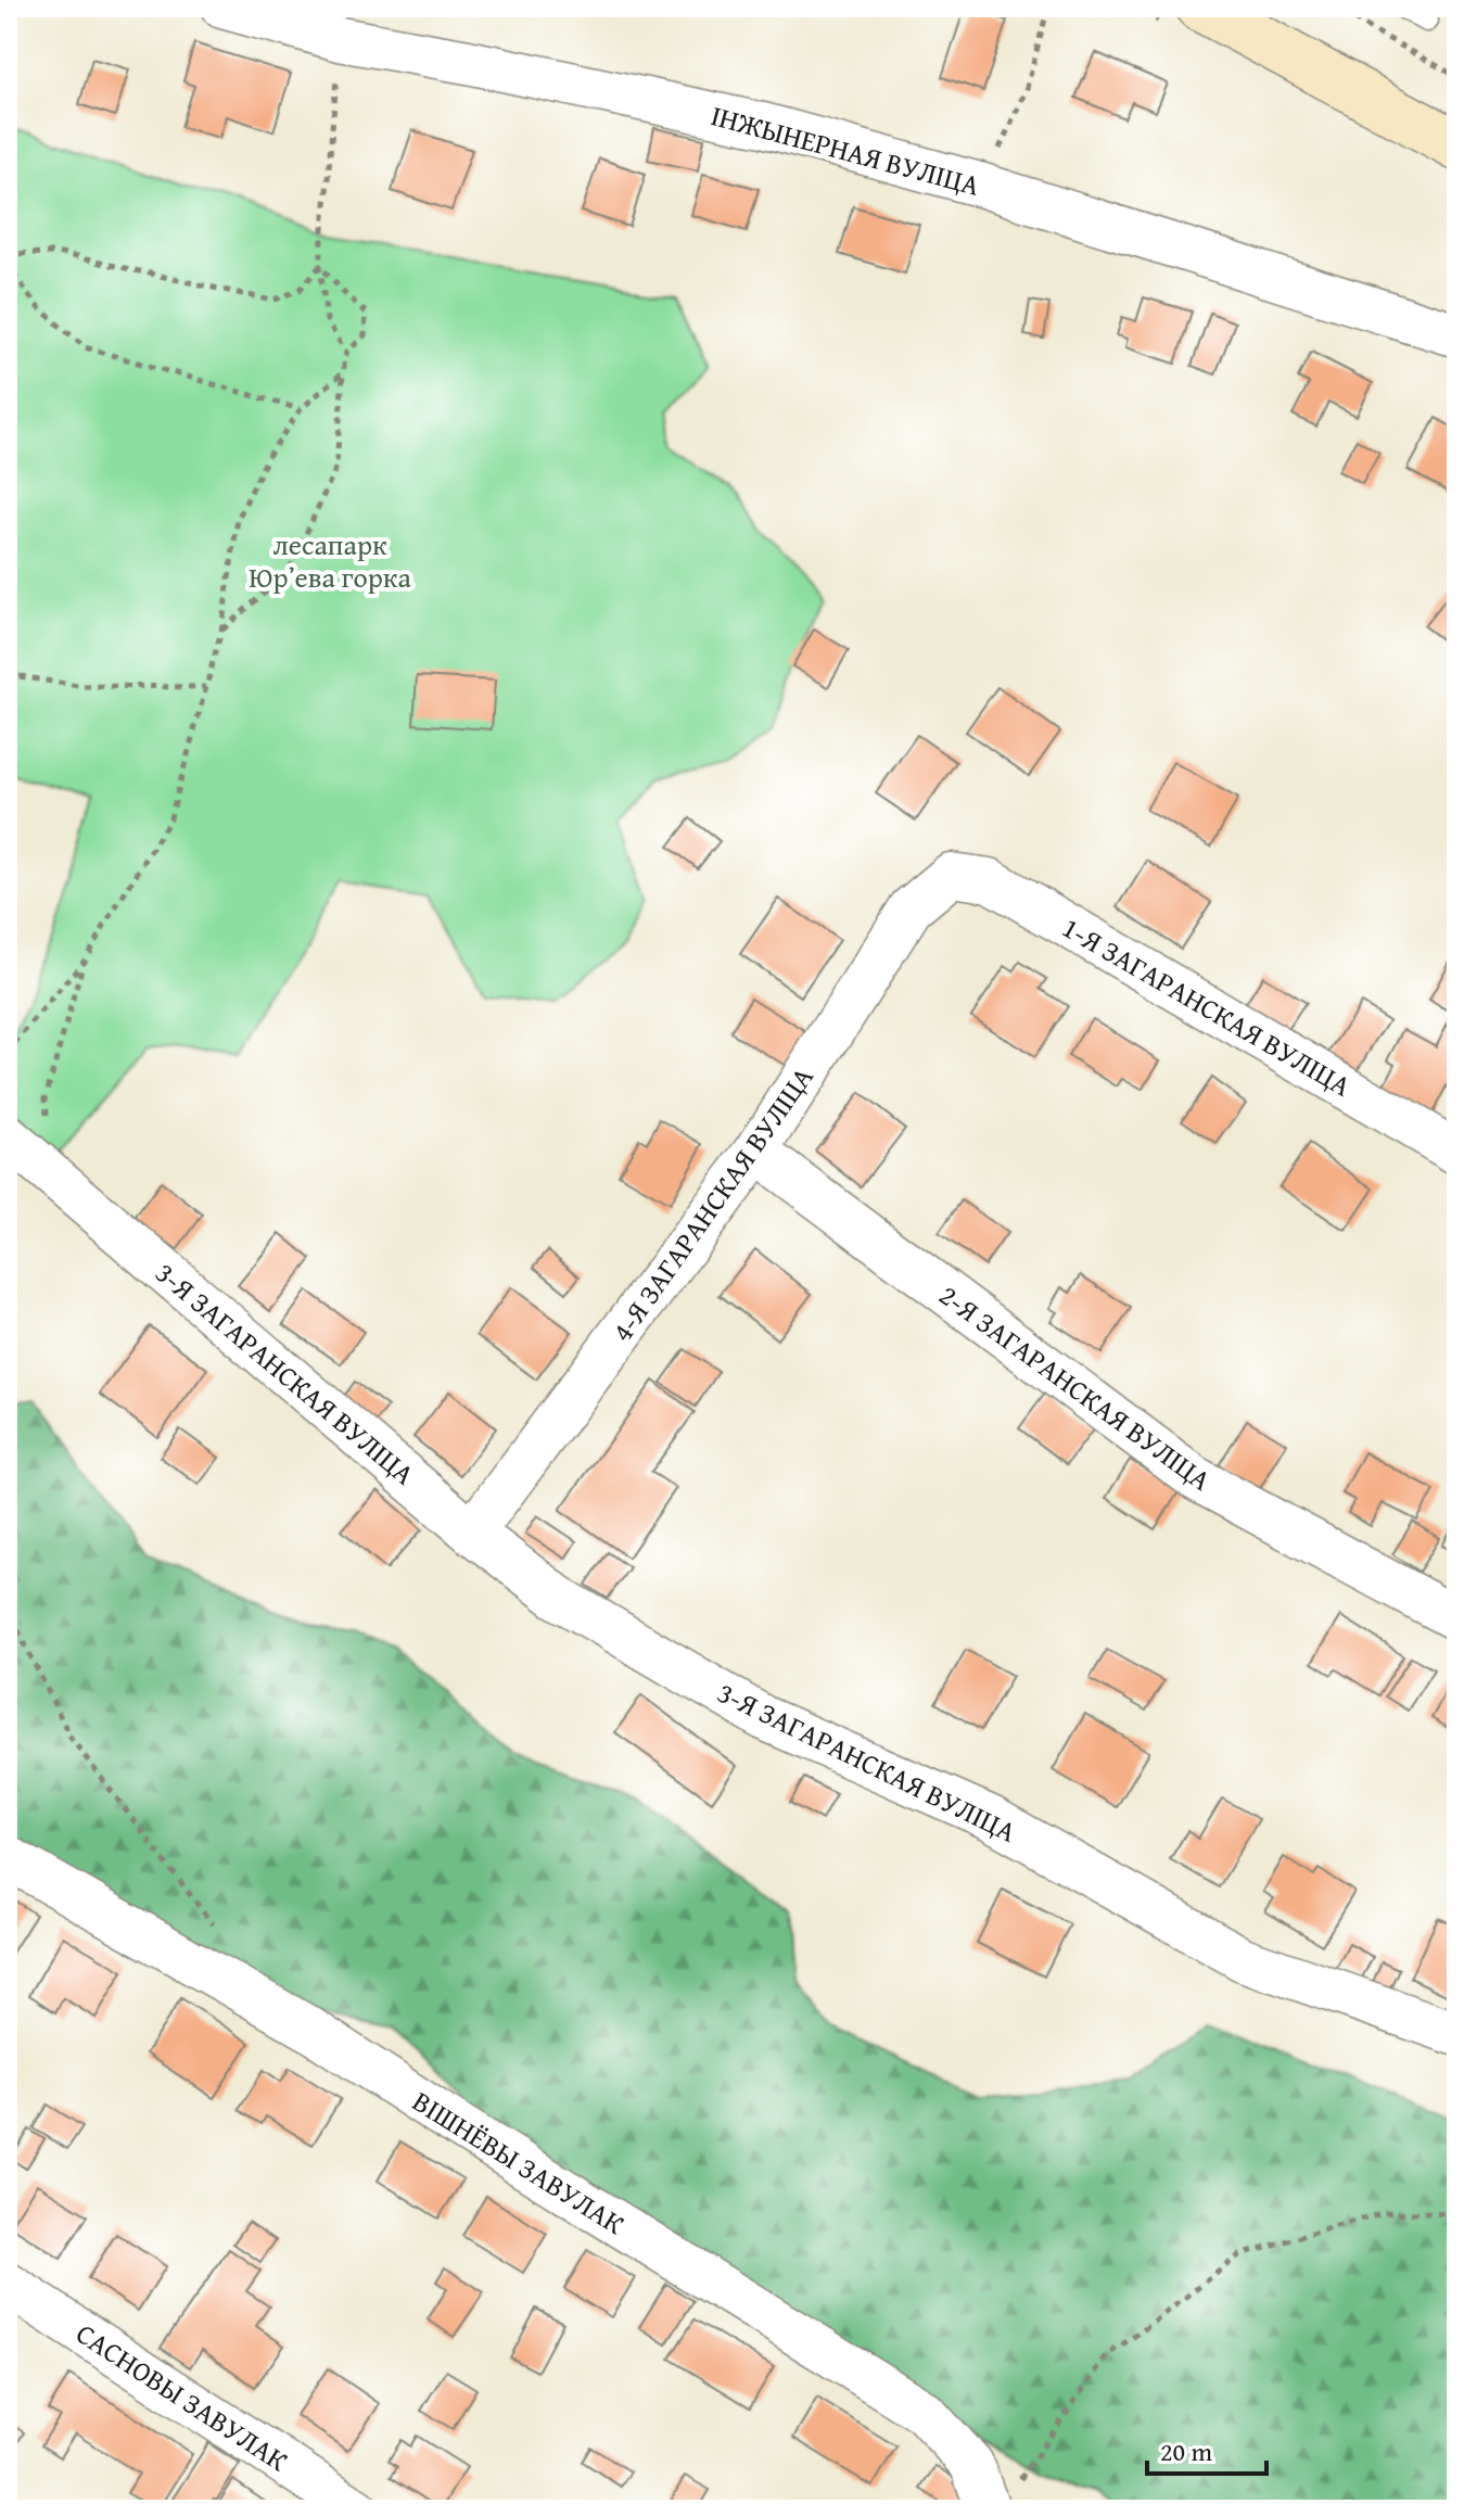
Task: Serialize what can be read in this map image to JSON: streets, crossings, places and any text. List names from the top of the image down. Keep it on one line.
{"streets":{"street":["ІНЖЫНЕРНАЯ ВУЛІЦА","1-Я ЗАГАРАНСКАЯ ВУЛІЦА","4-Я ЗАГАРАНСКАЯ ВУЛІЦА","3-Я ЗАГАРАНСКАЯ ВУЛІЦА","2-Я ЗАГАРАНСКАЯ ВУЛІЦА","ВІШНЁВЫ ЗАВУЛАК","САСНОВЫ ЗАВУЛАК"]},"crossings":[["1-Я ЗАГАРАНСКАЯ ВУЛІЦА","4-Я ЗАГАРАНСКАЯ ВУЛІЦА"],["4-Я ЗАГАРАНСКАЯ ВУЛІЦА","3-Я ЗАГАРАНСКАЯ ВУЛІЦА"],["4-Я ЗАГАРАНСКАЯ ВУЛІЦА","2-Я ЗАГАРАНСКАЯ ВУЛІЦА"]],"parks":["лесапарк Юрʼева горка"],"scale_bar":"20 m"}
